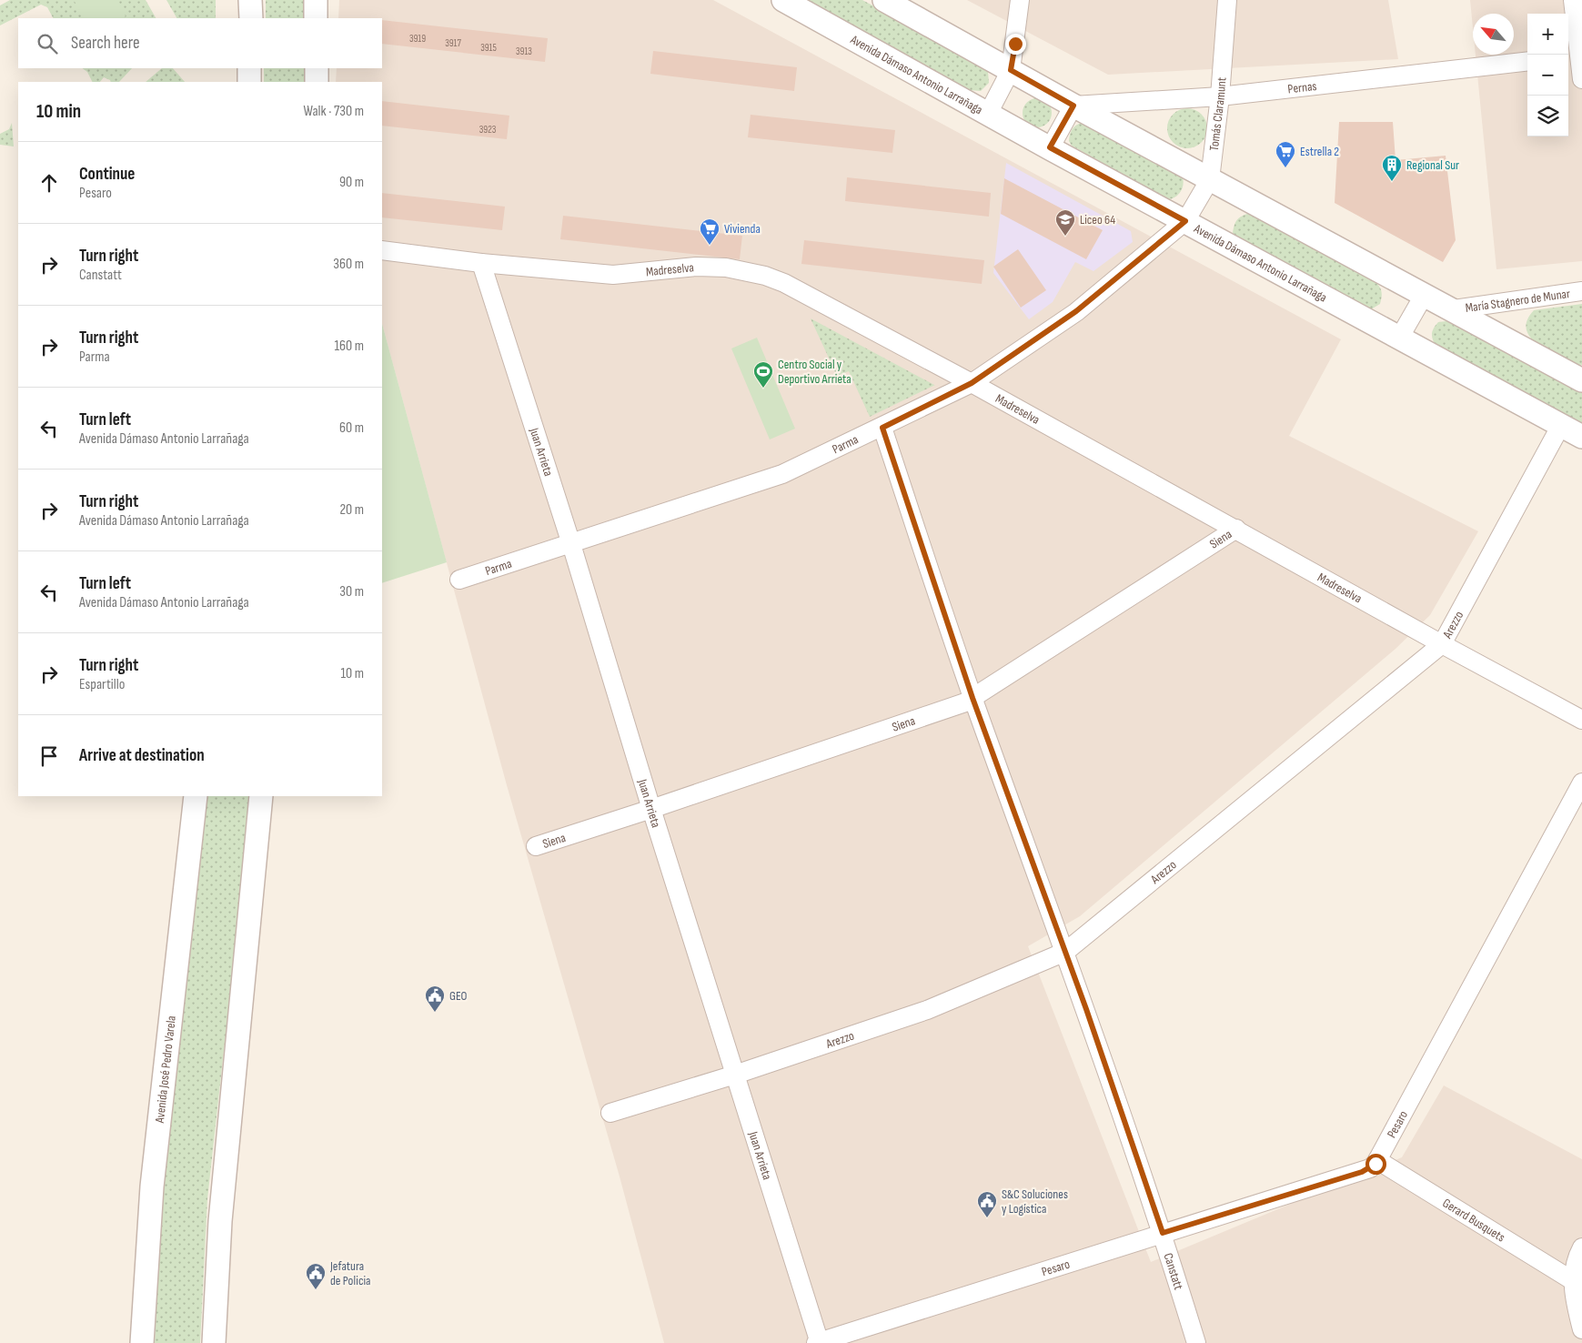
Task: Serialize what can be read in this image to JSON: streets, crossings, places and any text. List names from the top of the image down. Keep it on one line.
{"streets":{"street":["Avenida Dámaso Antonio Larrañaga","Pernas","Tomás Claramunt","Madreselva","María Stagnero de Munar","Parma","Juan Arrieta","Siena","Arezzo","Avenida José Pedro Varela","Pesaro","Gerard Busquets","Canstatt"]},"crossings":[["Avenida Dámaso Antonio Larrañaga","Tomás Claramunt"],["Avenida Dámaso Antonio Larrañaga","Parma"],["Avenida Dámaso Antonio Larrañaga","Arezzo"],["Pernas","Tomás Claramunt"],["Tomás Claramunt","Parma"],["Madreselva","Parma"],["Madreselva","Juan Arrieta"],["Madreselva","Siena"],["Madreselva","Arezzo"],["Parma","Juan Arrieta"],["Parma","Canstatt"],["Juan Arrieta","Siena"],["Juan Arrieta","Arezzo"],["Juan Arrieta","Pesaro"],["Siena","Canstatt"],["Arezzo","Canstatt"],["Pesaro","Gerard Busquets"],["Pesaro","Canstatt"]],"places":{"supermarket":["Estrella 2","Vivienda"],"building":["Regional Sur"],"school or university":["Liceo 64"],"sports":["Centro Social y Deportivo Arrieta"],"public building":["GEO","S&C Soluciones y Logística","Jefatura de Policia"]},"house_numbers":["3919","3917","3915","3913","3923"],"north":"top left","page":{"map_buttons":["+","−"],"search":"Search here","heading":["10 min","Walk · 730 m"],"list":[["Continue","Pesaro","90 m"],["Turn right","Canstatt","360 m"],["Turn right","Parma","160 m"],["Turn left","Avenida Dámaso Antonio Larrañaga","60 m"],["Turn right","Avenida Dámaso Antonio Larrañaga","20 m"],["Turn left","Avenida Dámaso Antonio Larrañaga","30 m"],["Turn right","Espartillo","10 m"],"Arrive at destination"]}}
